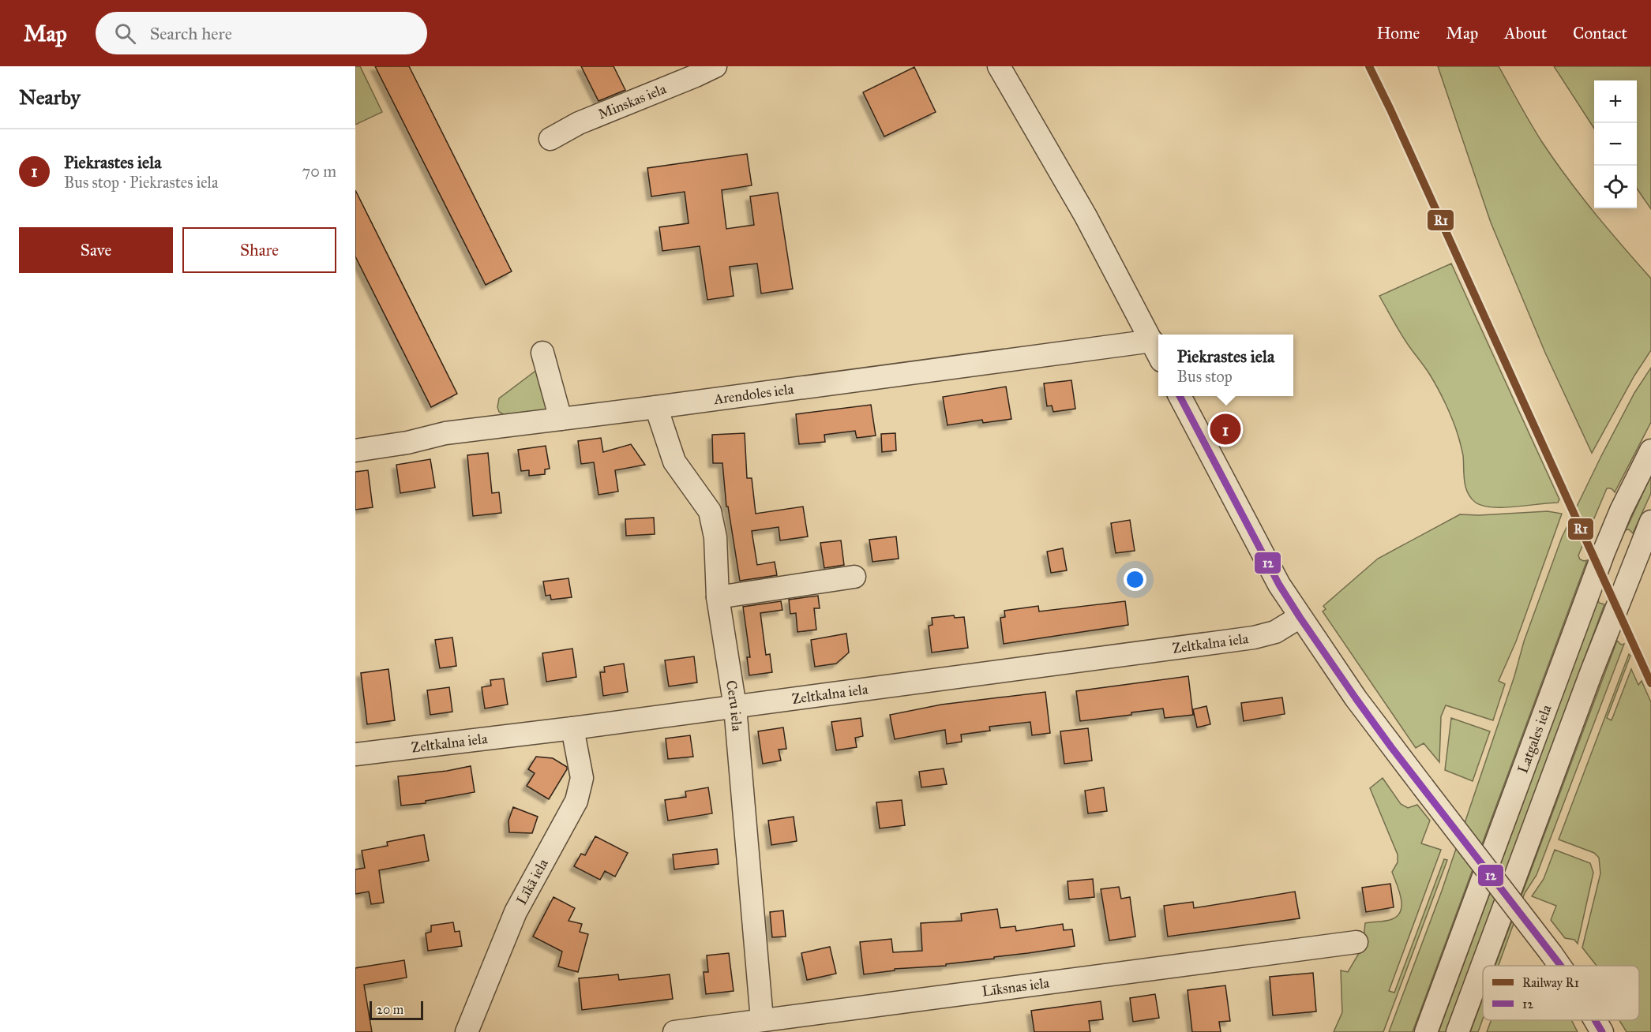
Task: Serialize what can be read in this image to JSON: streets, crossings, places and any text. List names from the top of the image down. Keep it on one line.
{"streets":{"street":["Minskas iela","Arendoles iela","Zeltkalna iela","Ceru iela","Latgales iela","Līkā iela","Līksnas iela"]},"crossings":[["Arendoles iela","Ceru iela"],["Zeltkalna iela","Ceru iela"],["Zeltkalna iela","Līkā iela"],["Ceru iela","Līksnas iela"]],"lines":["rail line R1","transit line 12"],"legend":["Railway R1","12"],"scale_bar":"20 m","page":{"header":"Map","search":"Search here","nav":["Home","Map","About","Contact"],"heading":"Nearby","map_buttons":["+","−"],"list":[{"mark":"1","name":"Piekrastes iela","note":"Bus stop · Piekrastes iela","value":"70 m"}],"buttons":["Save","Share"],"popup":["Piekrastes iela","Bus stop"],"pins":"1","scale":"20 m"}}
